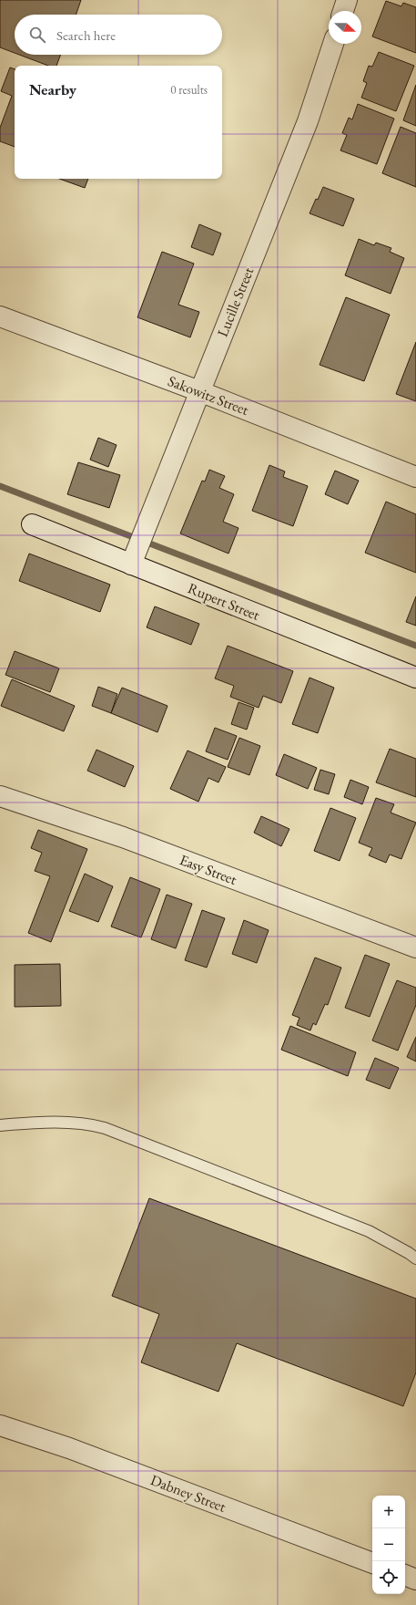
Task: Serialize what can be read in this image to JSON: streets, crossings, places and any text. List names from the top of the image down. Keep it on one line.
{"streets":{"street":["Lucille Street","Sakowitz Street","Rupert Street","Easy Street","Dabney Street"]},"crossings":[["Lucille Street","Sakowitz Street"],["Lucille Street","Rupert Street"]],"north":"right","page":{"search":"Search here","heading":["Nearby","0 results"],"map_buttons":["+","−"]}}
